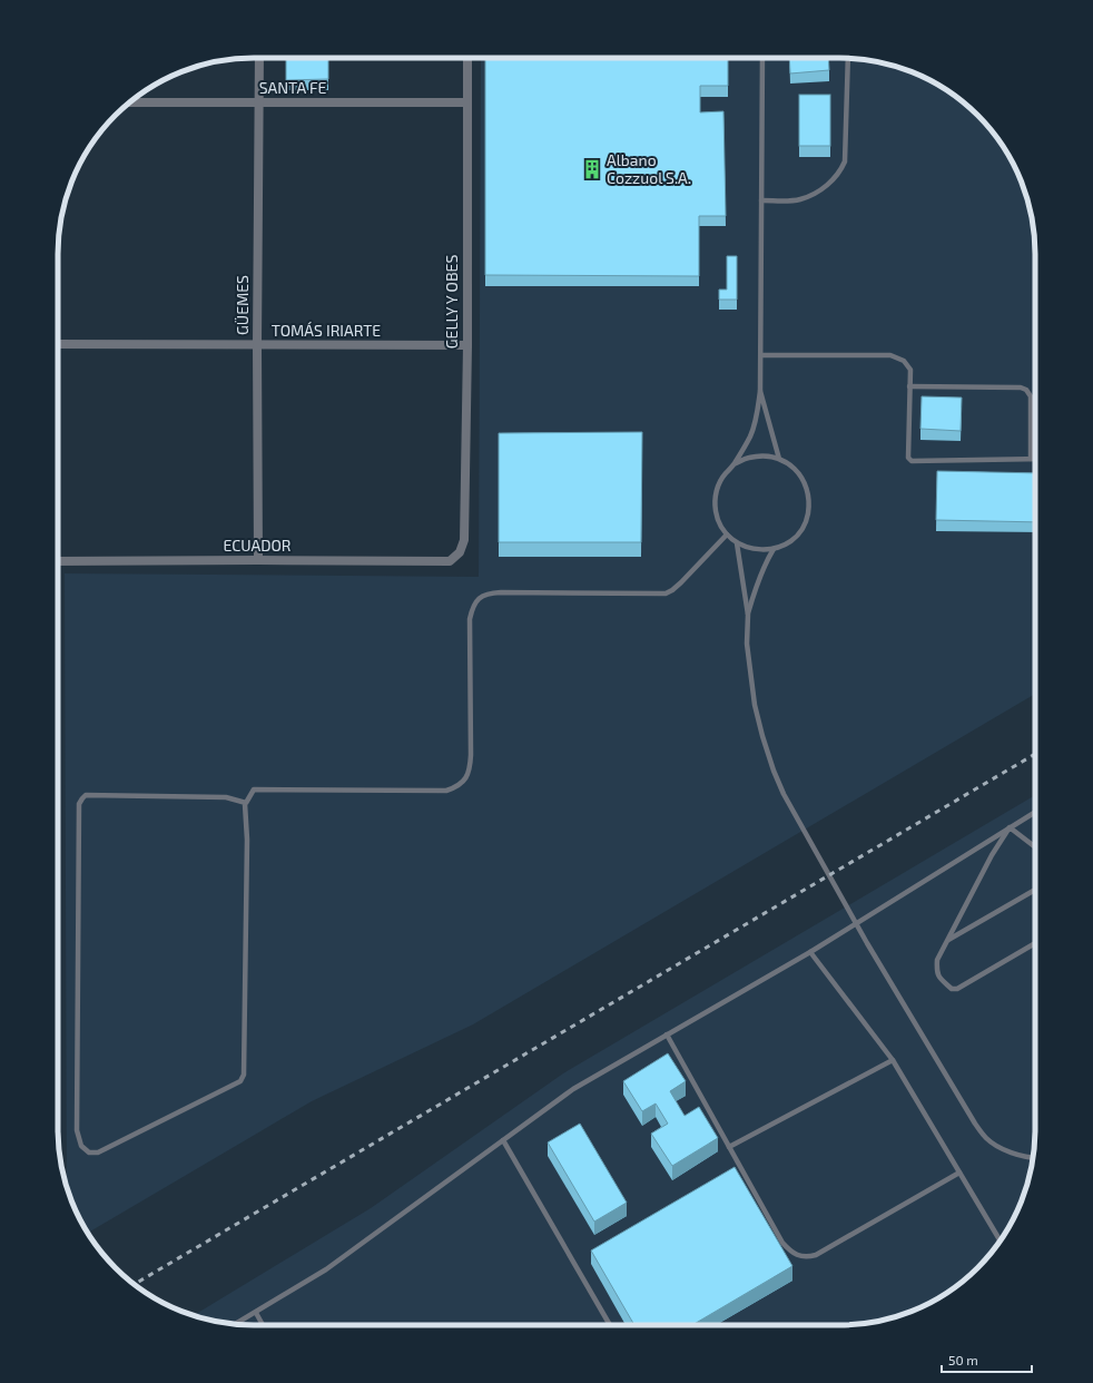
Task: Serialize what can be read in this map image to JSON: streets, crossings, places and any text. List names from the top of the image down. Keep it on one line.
{"streets":{"street":["SANTA FE","GELLY Y OBES","GÜEMES","TOMÁS IRIARTE","ECUADOR"]},"crossings":[["SANTA FE","GELLY Y OBES"],["SANTA FE","GÜEMES"],["GELLY Y OBES","TOMÁS IRIARTE"],["GELLY Y OBES","ECUADOR"],["GÜEMES","TOMÁS IRIARTE"],["GÜEMES","ECUADOR"]],"places":{"building":["Albano Cozzuol S.A."]},"scale_bar":"50 m"}
